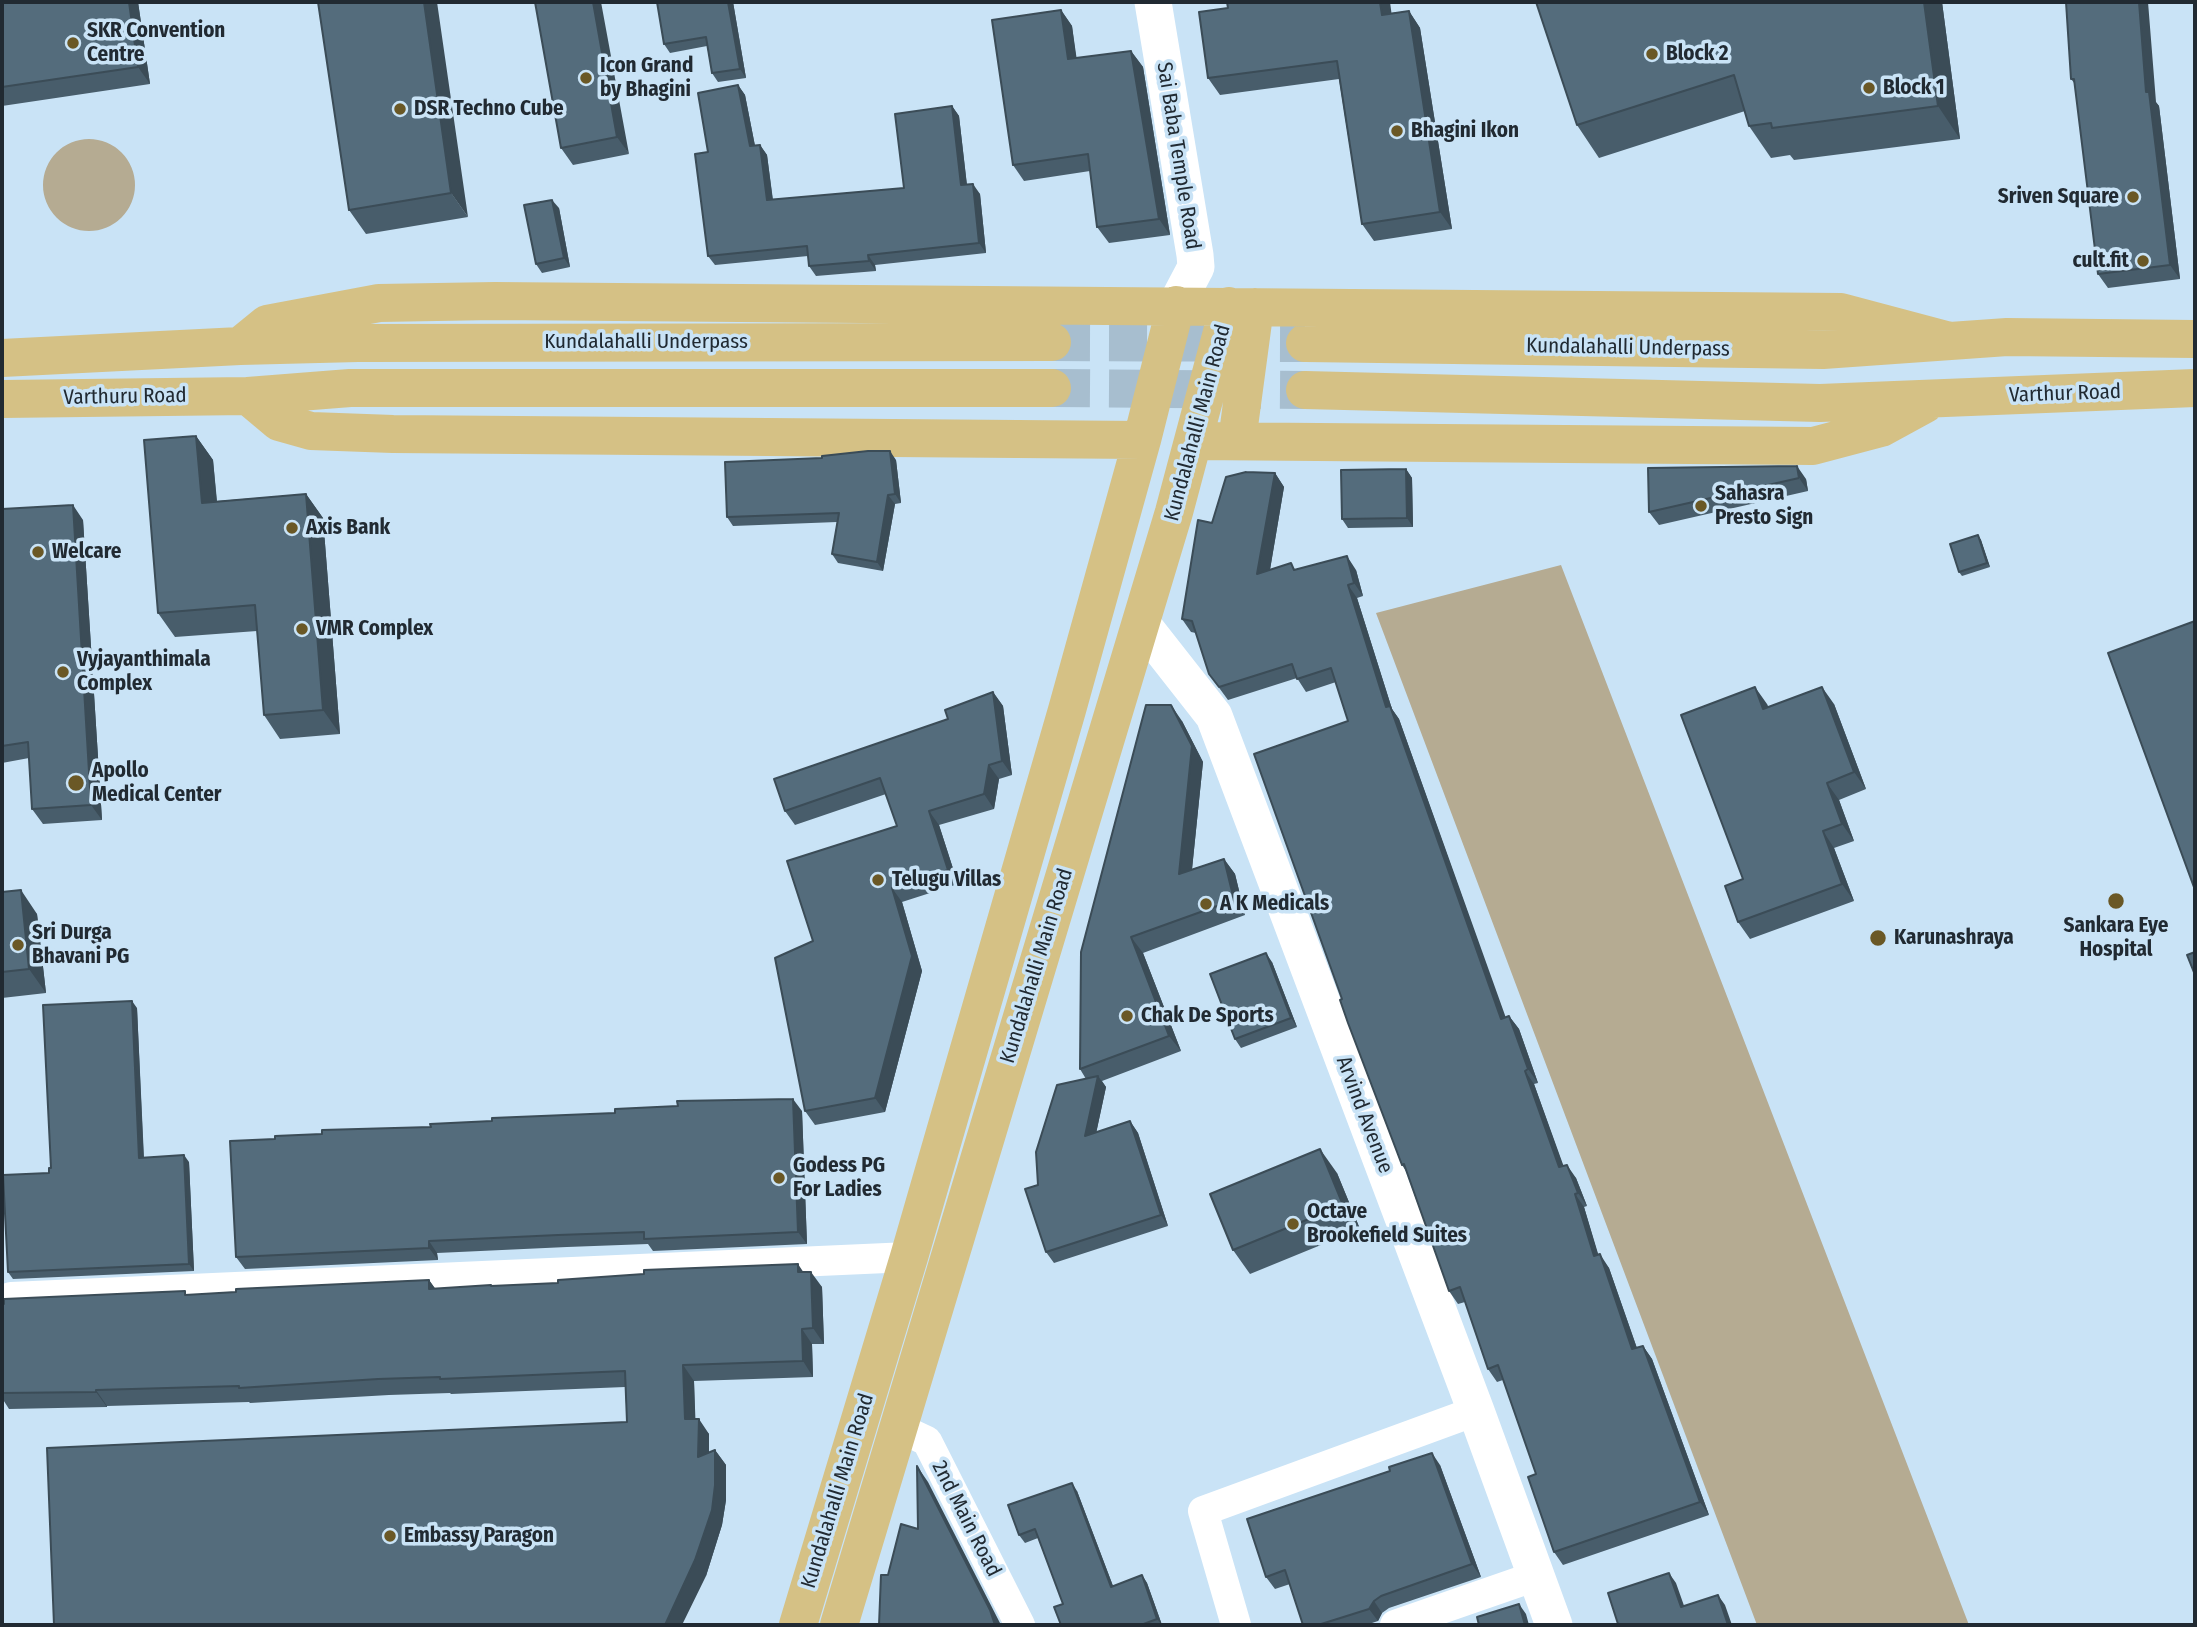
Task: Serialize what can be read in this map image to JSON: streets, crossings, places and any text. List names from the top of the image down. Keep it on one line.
{"streets":{"main road":["Kundalahalli Underpass","Varthur Road","Varthuru Road","Kundalahalli Main Road"],"street":["Sai Baba Temple Road","Arvind Avenue","2nd Main Road"]},"crossings":[["Sai Baba Temple Road","Kundalahalli Main Road"],["Kundalahalli Underpass","Varthuru Road"],["Kundalahalli Main Road","Arvind Avenue"],["Kundalahalli Main Road","2nd Main Road"]],"places":["SKR Convention Centre","Block 2","Icon Grand by Bhagini","Block 1","DSR Techno Cube","Bhagini Ikon","Sriven Square","cult.fit","Sahasra Presto Sign","Axis Bank","Welcare","VMR Complex","Vyjayanthimala Complex","Apollo Medical Center","Telugu Villas","Sankara Eye Hospital","A K Medicals","Karunashraya","Sri Durga Bhavani PG","Chak De Sports","Godess PG For Ladies","Octave Brookefield Suites","Embassy Paragon"]}
